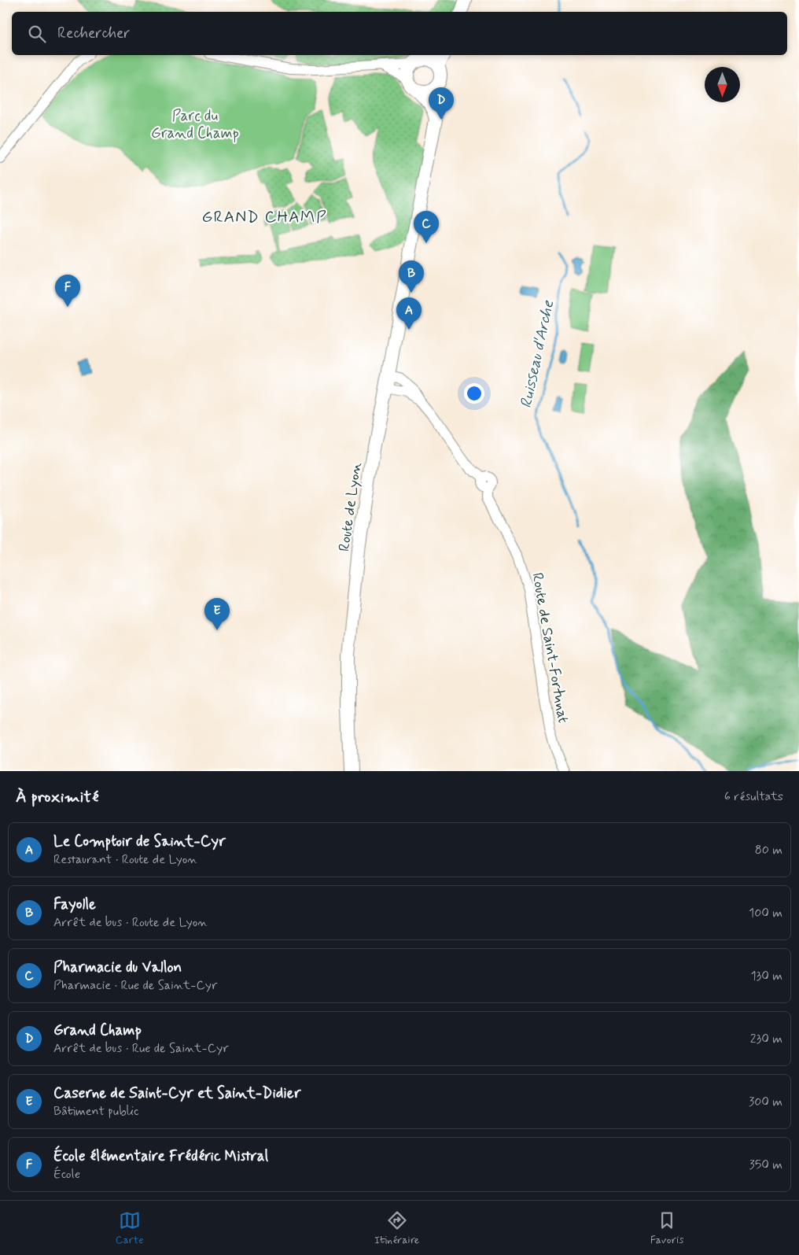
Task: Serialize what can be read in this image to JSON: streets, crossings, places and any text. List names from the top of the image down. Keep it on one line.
{"streets":{"main road":["Route de Lyon"],"street":["Route de Saint-Fortunat"]},"crossings":[["Route de Lyon","Route de Saint-Fortunat"]],"districts":["GRAND CHAMP"],"water":["Ruisseau d'Arche"],"parks":["Parc du Grand Champ"],"north":"bottom","page":{"search":"Rechercher","pins":["D","C","B","F","A","E"],"heading":["À proximité","6 résultats"],"list":[{"mark":"A","name":"Le Comptoir de Saint-Cyr","note":"Restaurant · Route de Lyon","value":"80 m"},{"mark":"B","name":"Fayolle","note":"Arrêt de bus · Route de Lyon","value":"100 m"},{"mark":"C","name":"Pharmacie du Vallon","note":"Pharmacie · Rue de Saint-Cyr","value":"130 m"},{"mark":"D","name":"Grand Champ","note":"Arrêt de bus · Rue de Saint-Cyr","value":"230 m"},{"mark":"E","name":"Caserne de Saint-Cyr et Saint-Didier","note":"Bâtiment public","value":"300 m"},{"mark":"F","name":"École élémentaire Frédéric Mistral","note":"École","value":"350 m"}],"nav":["Carte","Itinéraire","Favoris"]}}
